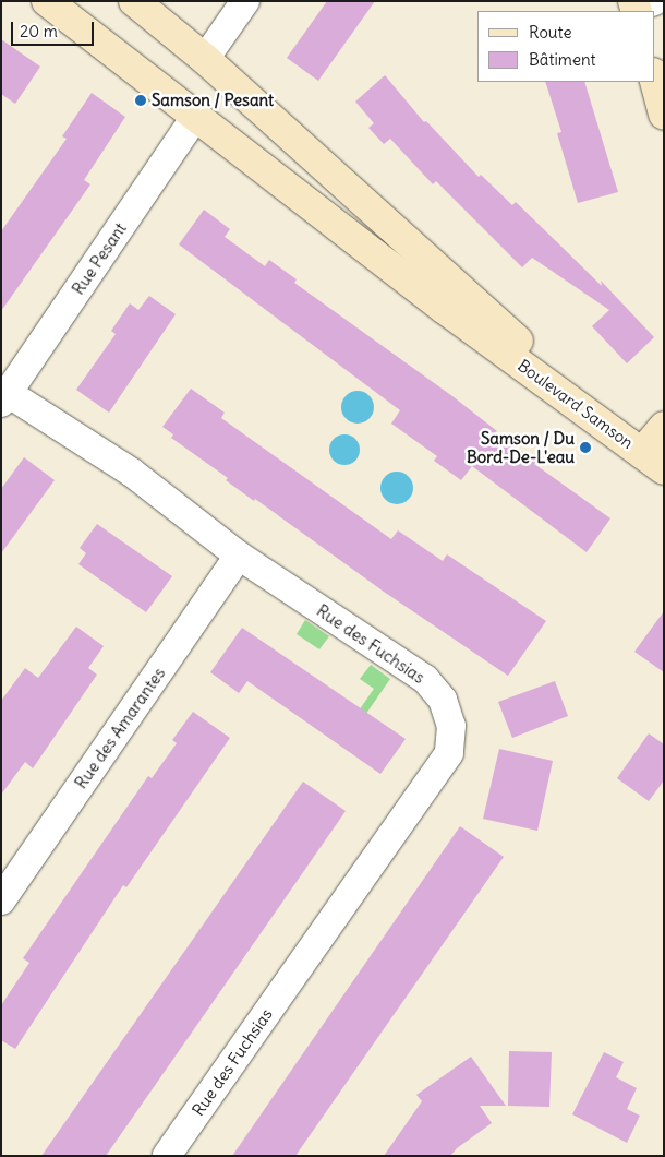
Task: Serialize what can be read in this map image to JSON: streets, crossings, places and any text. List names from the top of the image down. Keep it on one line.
{"streets":{"street":["Rue Pesant","Boulevard Samson","Rue des Fuchsias","Rue des Amarantes"]},"crossings":[["Rue Pesant","Boulevard Samson"],["Rue Pesant","Rue des Fuchsias"],["Rue des Fuchsias","Rue des Amarantes"]],"places":["Samson / Pesant","Samson / Du Bord-De-L'eau"],"legend":["Route","Bâtiment"],"scale_bar":"20 m"}
